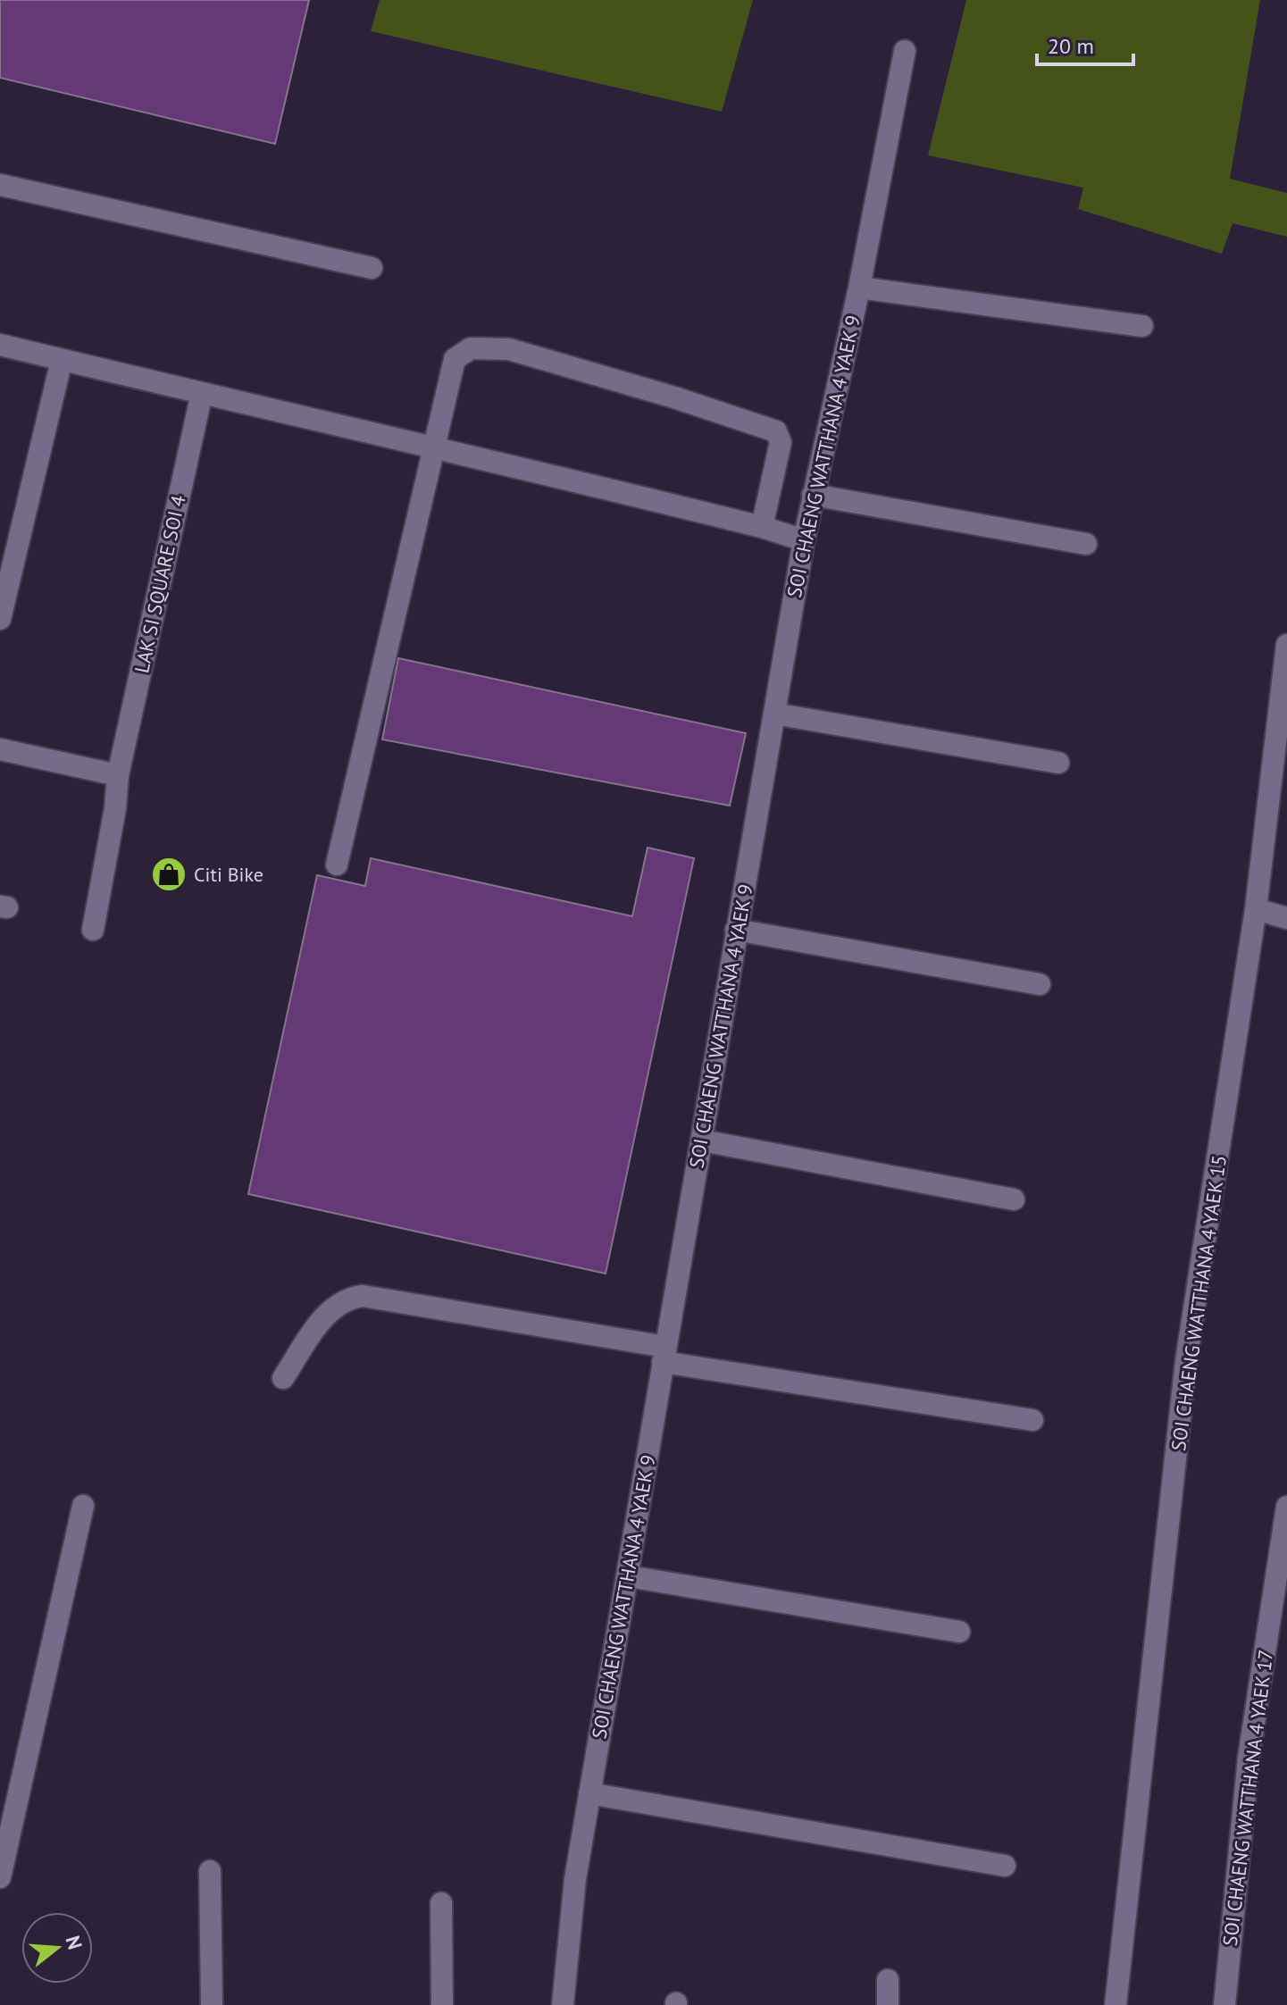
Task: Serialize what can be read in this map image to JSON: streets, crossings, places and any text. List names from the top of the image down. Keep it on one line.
{"streets":{"street":["SOI CHAENG WATTHANA 4 YAEK 9","LAK SI SQUARE SOI 4","SOI CHAENG WATTHANA 4 YAEK 15","SOI CHAENG WATTHANA 4 YAEK 17"]},"places":{"shop":["Citi Bike"]},"scale_bar":"20 m","north":"right"}
